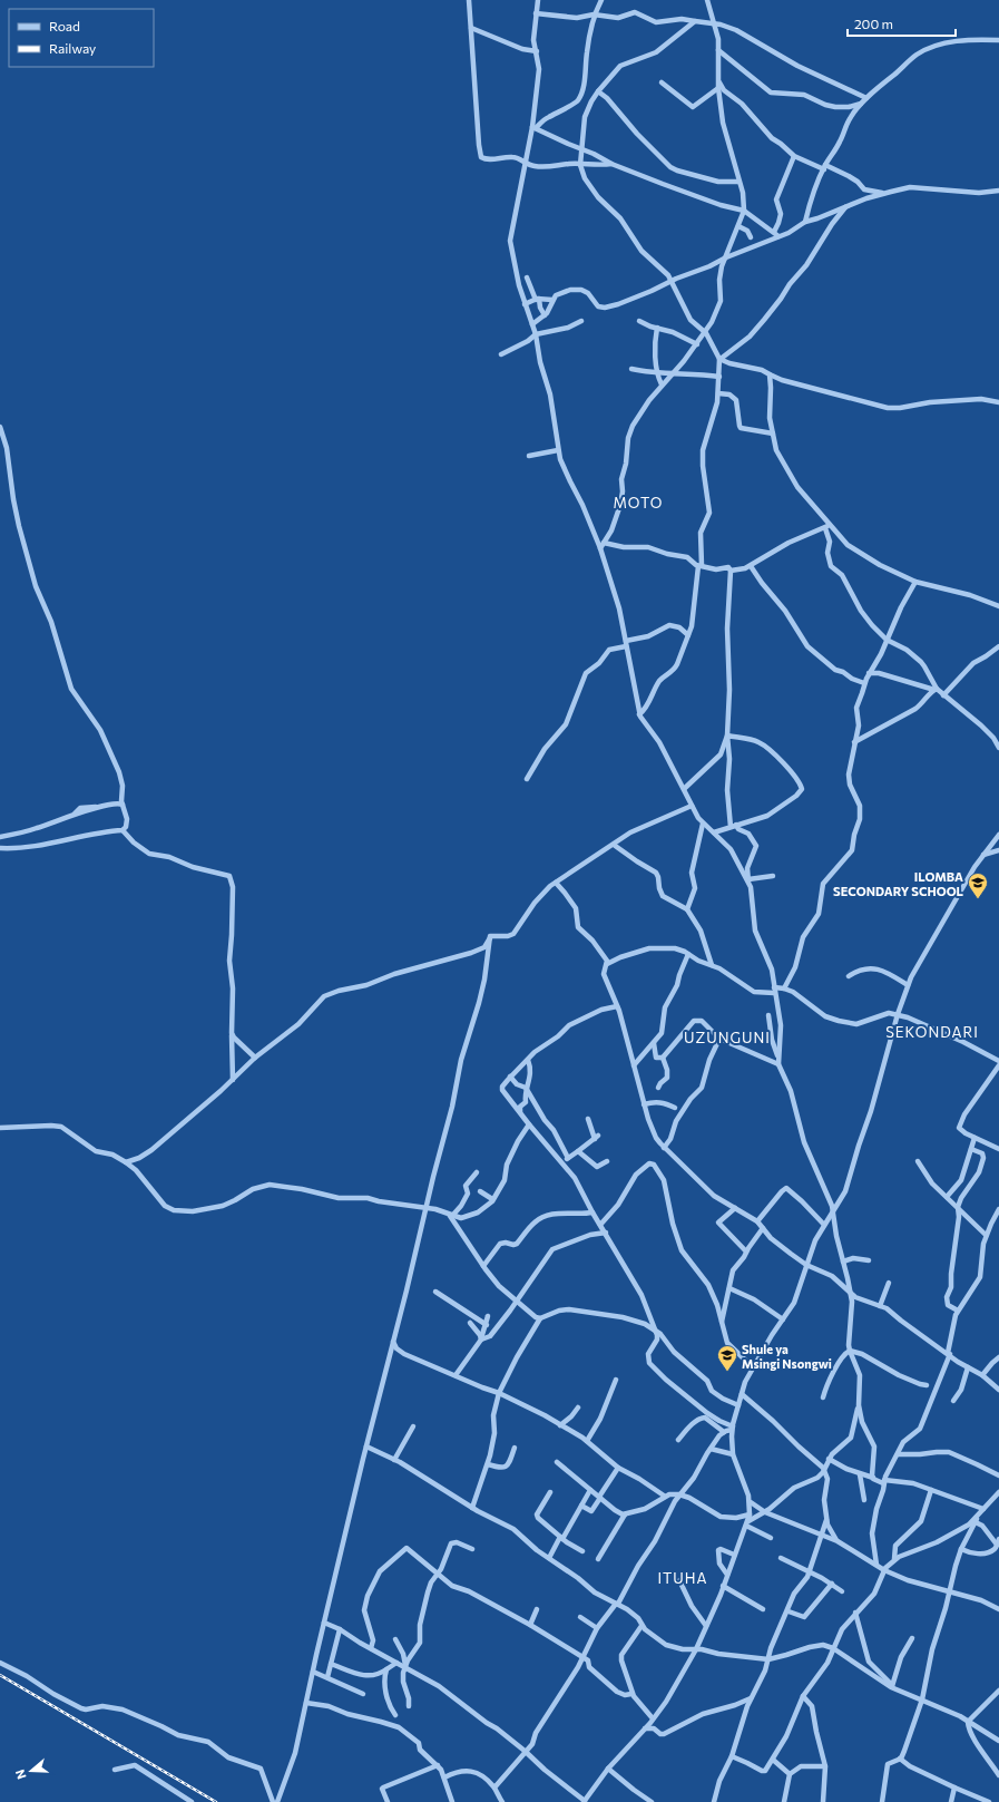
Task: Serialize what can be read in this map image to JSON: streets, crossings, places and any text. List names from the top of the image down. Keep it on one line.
{"districts":["MOTO","SEKONDARI","UZUNGUNI","ITUHA"],"places":{"school or university":["ILOMBA SECONDARY SCHOOL","Shule ya Msingi Nsongwi"]},"legend":["Road","Railway"],"scale_bar":"200 m","north":"left"}
